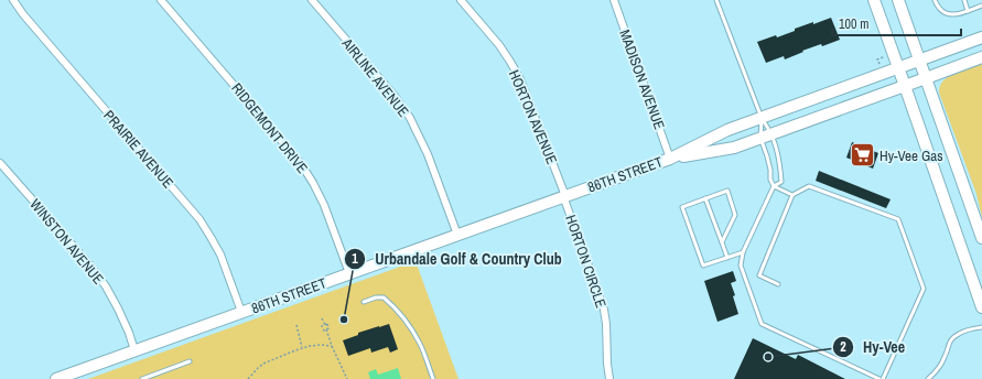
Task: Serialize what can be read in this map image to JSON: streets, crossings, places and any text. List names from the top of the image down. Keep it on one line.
{"streets":{"main road":["86TH STREET"],"street":["AIRLINE AVENUE","MADISON AVENUE","HORTON AVENUE","RIDGEMONT DRIVE","PRAIRIE AVENUE","WINSTON AVENUE","HORTON CIRCLE"]},"crossings":[["AIRLINE AVENUE","86TH STREET"],["MADISON AVENUE","86TH STREET"],["HORTON AVENUE","86TH STREET"],["HORTON AVENUE","HORTON CIRCLE"],["RIDGEMONT DRIVE","86TH STREET"],["PRAIRIE AVENUE","86TH STREET"],["86TH STREET","WINSTON AVENUE"],["86TH STREET","HORTON CIRCLE"]],"places":{"supermarket":["Hy-Vee Gas"],"other":["Urbandale Golf & Country Club","Hy-Vee"]},"scale_bar":"100 m"}
